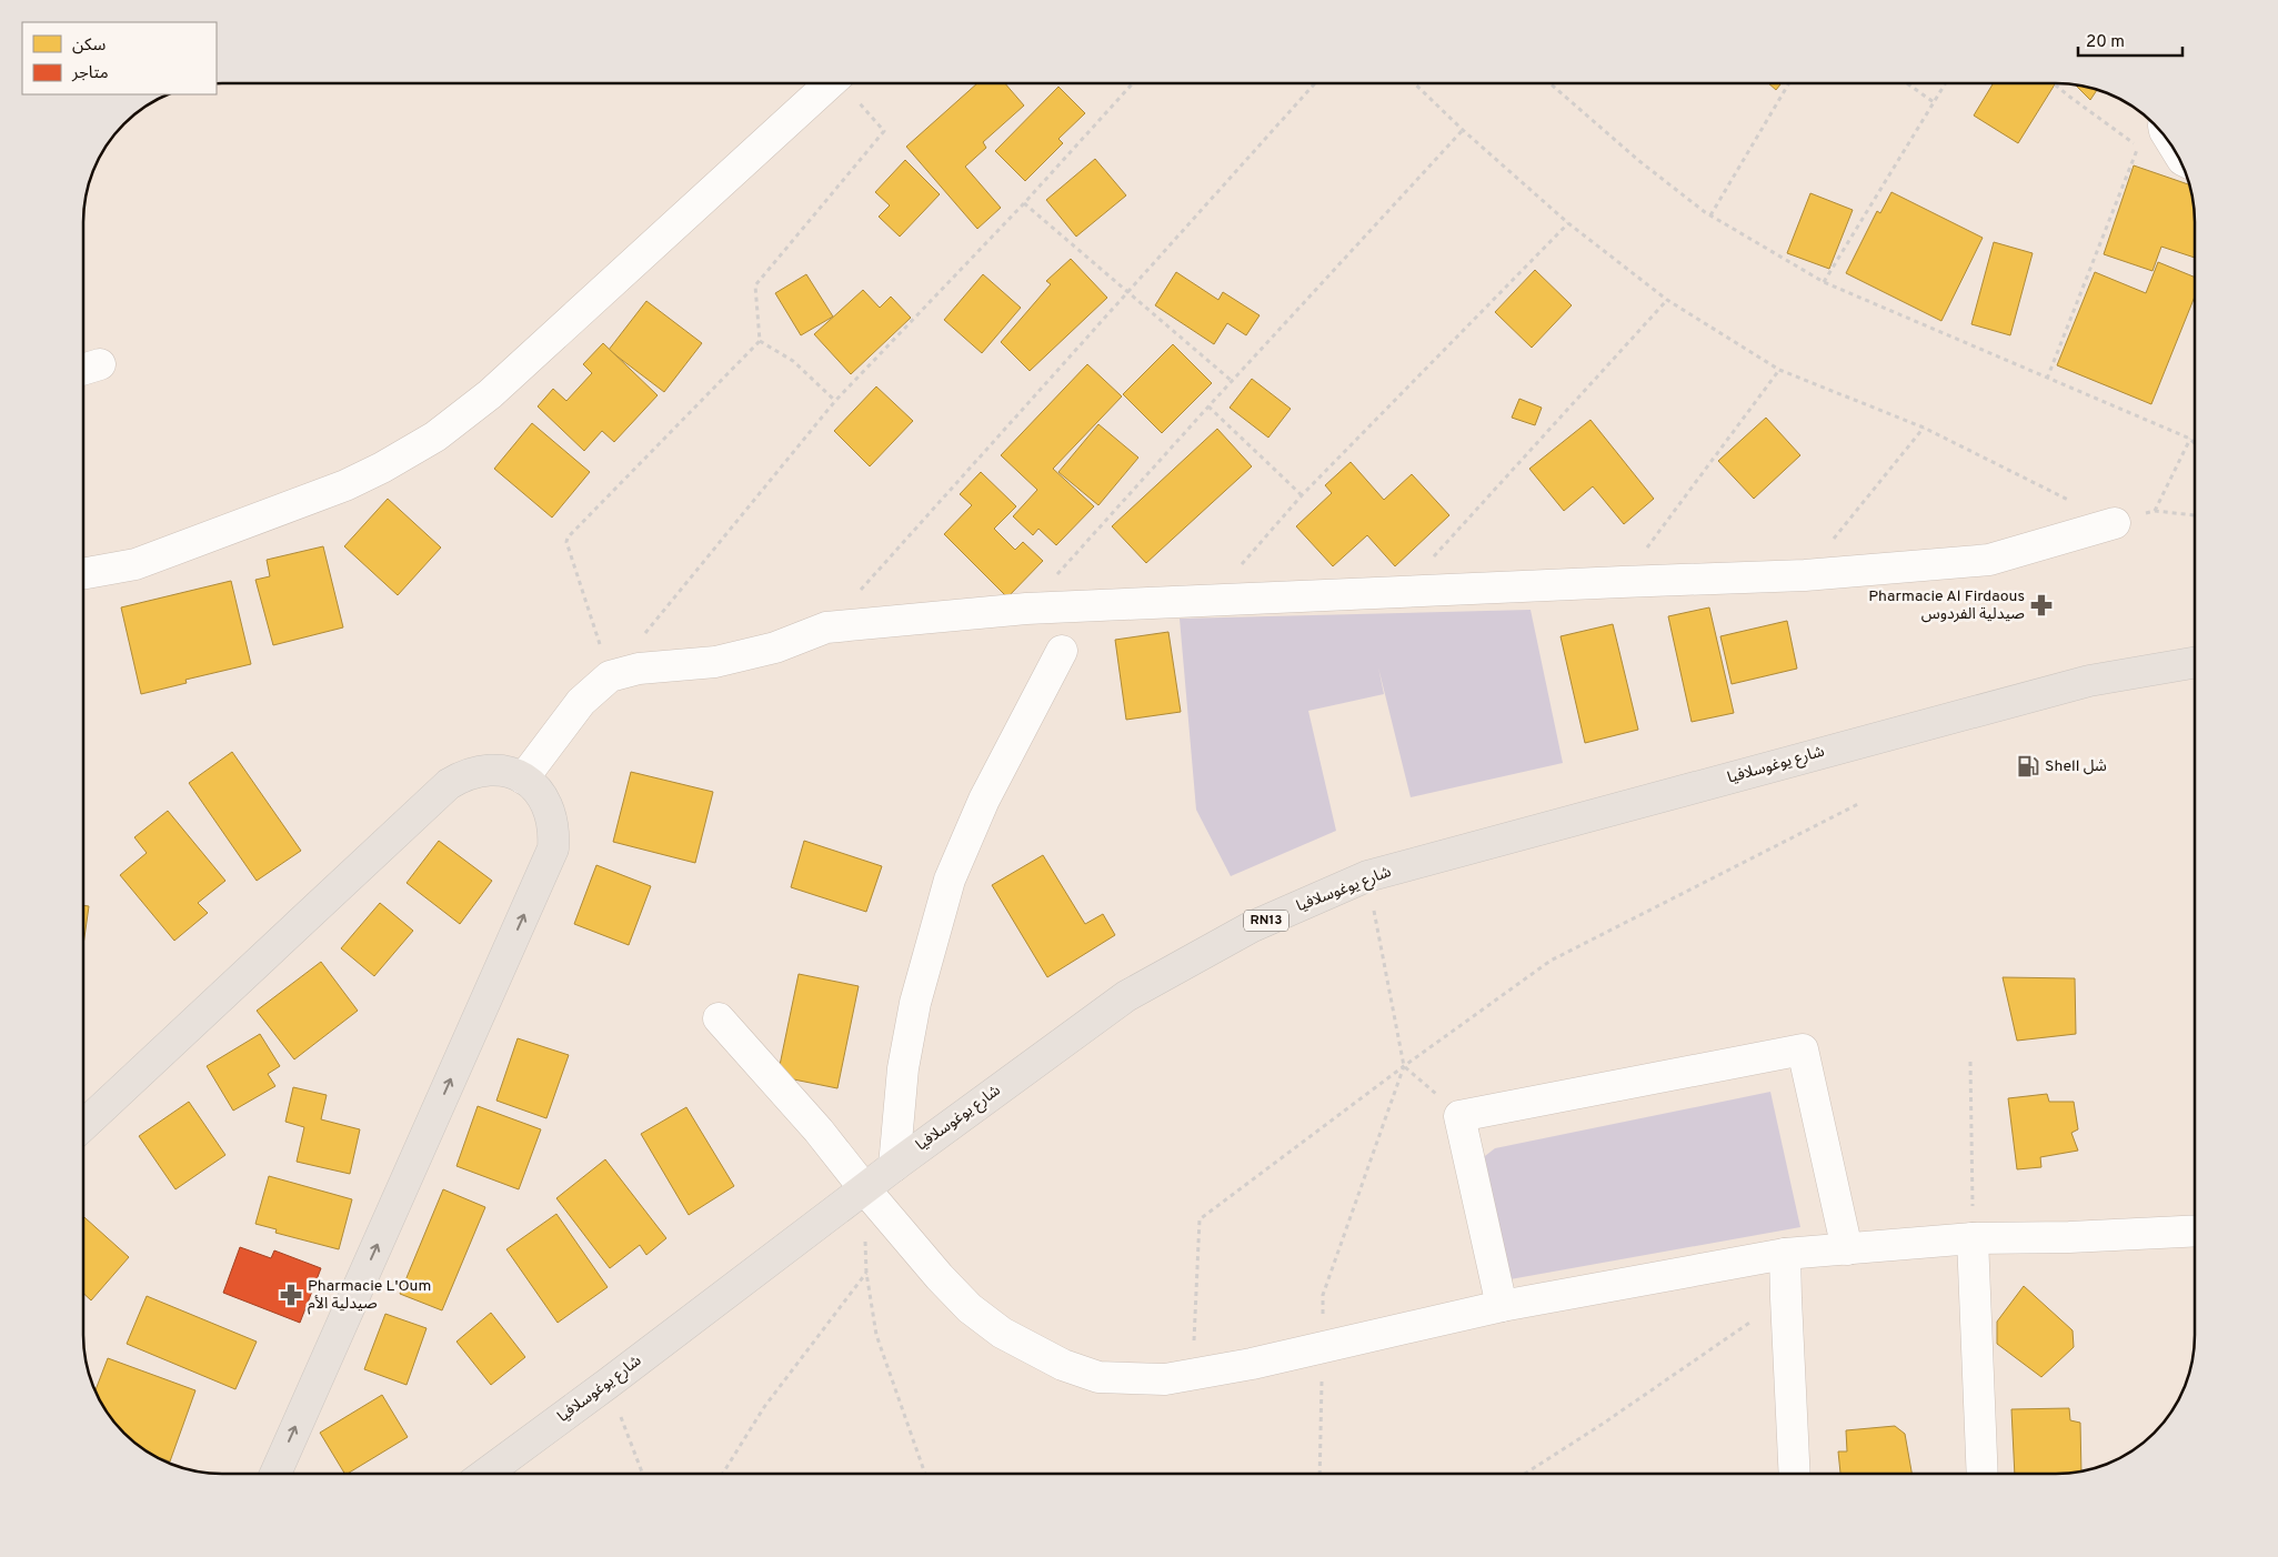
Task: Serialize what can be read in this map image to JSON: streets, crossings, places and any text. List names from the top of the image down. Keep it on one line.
{"streets":{"main road":["شارع يوغوسلافيا","RN13"]},"places":{"pharmacy":["Pharmacie Al Firdaous صيدلية الفردوس","Pharmacie L'Oum صيدلية الأم"],"fuel station":["Shell شل"]},"legend":["سكن","متاجر"],"scale_bar":"20 m"}
